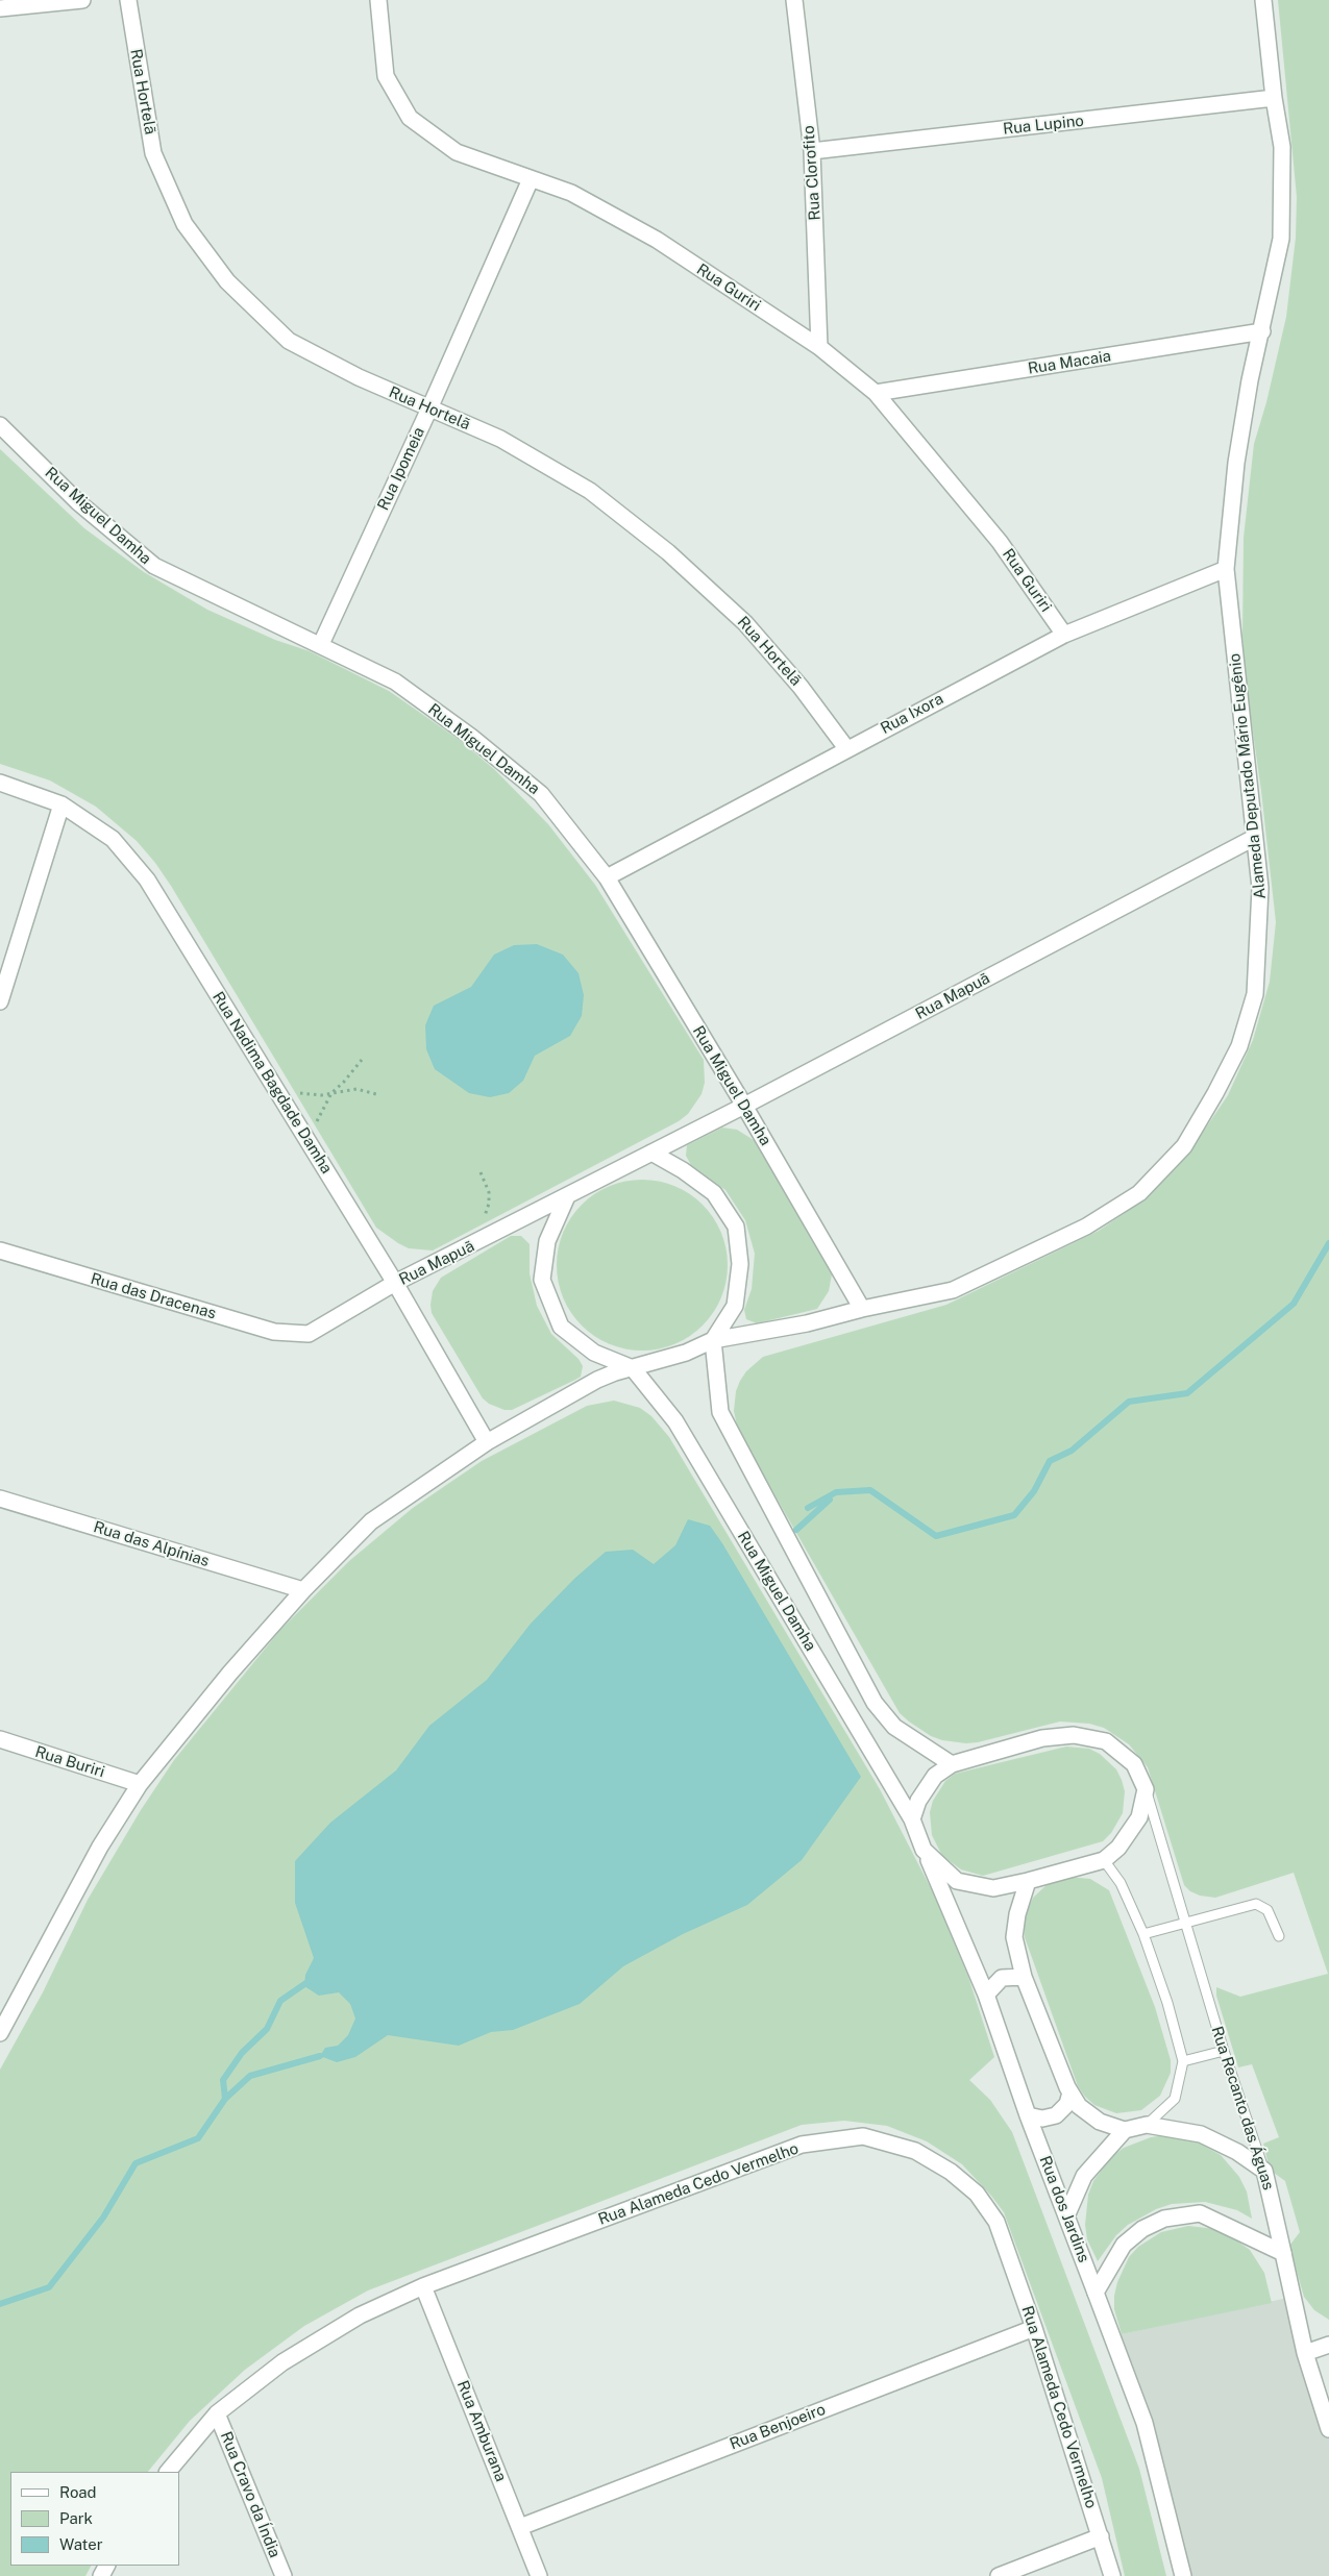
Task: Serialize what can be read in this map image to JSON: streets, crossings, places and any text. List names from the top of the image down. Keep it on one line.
{"streets":{"street":["Rua Hortelã","Rua Lupino","Rua Clorofito","Rua Guriri","Rua Macaia","Rua Ipomeia","Rua Miguel Damha","Rua Ixora","Alameda Deputado Mário Eugênio","Rua Mapuã","Rua Nadima Bagdade Damha","Rua das Dracenas","Rua das Alpínias","Rua Buriri","Rua Recanto das Águas","Rua Alameda Cedo Vermelho","Rua dos Jardins","Rua Benjoeiro","Rua Amburana","Rua Cravo da Índia"]},"crossings":[["Rua Hortelã","Rua Ipomeia"],["Rua Hortelã","Rua Ixora"],["Rua Lupino","Rua Clorofito"],["Rua Lupino","Alameda Deputado Mário Eugênio"],["Rua Clorofito","Rua Guriri"],["Rua Guriri","Rua Macaia"],["Rua Guriri","Rua Ipomeia"],["Rua Guriri","Rua Ixora"],["Rua Macaia","Alameda Deputado Mário Eugênio"],["Rua Ipomeia","Rua Miguel Damha"],["Rua Miguel Damha","Rua Ixora"],["Rua Miguel Damha","Alameda Deputado Mário Eugênio"],["Rua Miguel Damha","Rua Mapuã"],["Rua Miguel Damha","Rua dos Jardins"],["Rua Ixora","Alameda Deputado Mário Eugênio"],["Alameda Deputado Mário Eugênio","Rua Mapuã"],["Alameda Deputado Mário Eugênio","Rua Nadima Bagdade Damha"],["Alameda Deputado Mário Eugênio","Rua das Alpínias"],["Alameda Deputado Mário Eugênio","Rua Buriri"],["Rua Mapuã","Rua Nadima Bagdade Damha"],["Rua Mapuã","Rua das Dracenas"],["Rua Alameda Cedo Vermelho","Rua Benjoeiro"],["Rua Alameda Cedo Vermelho","Rua Amburana"],["Rua Alameda Cedo Vermelho","Rua Cravo da Índia"],["Rua Benjoeiro","Rua Amburana"]],"legend":["Road","Park","Water"]}
